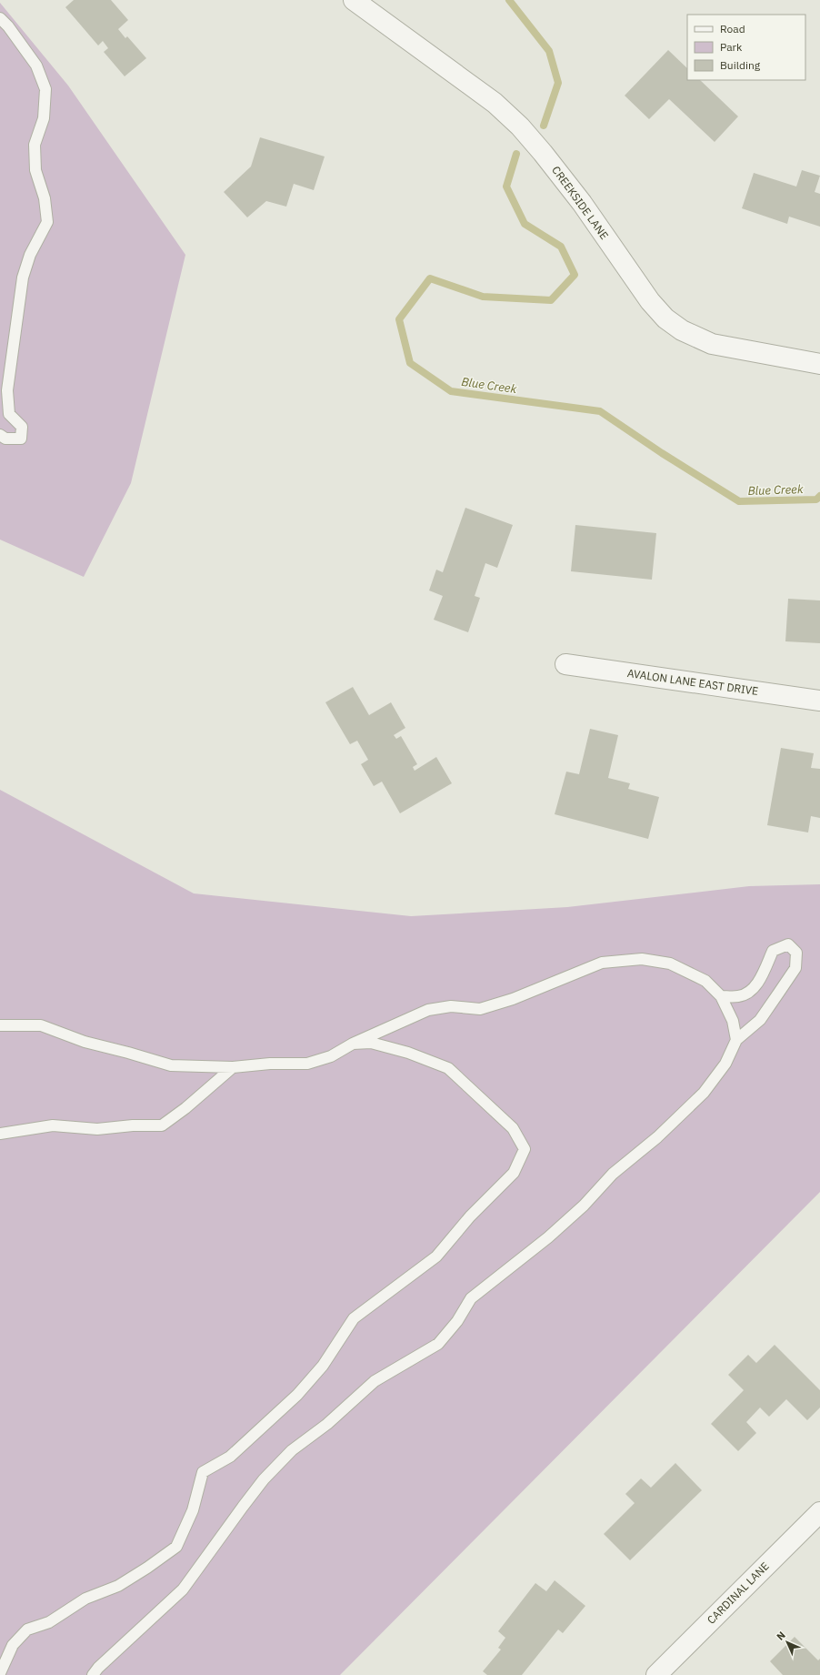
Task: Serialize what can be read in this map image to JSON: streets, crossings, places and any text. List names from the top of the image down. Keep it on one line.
{"streets":{"street":["CREEKSIDE LANE","AVALON LANE EAST DRIVE","CARDINAL LANE"]},"water":["Blue Creek"],"legend":["Road","Park","Building"],"north":"top left"}
